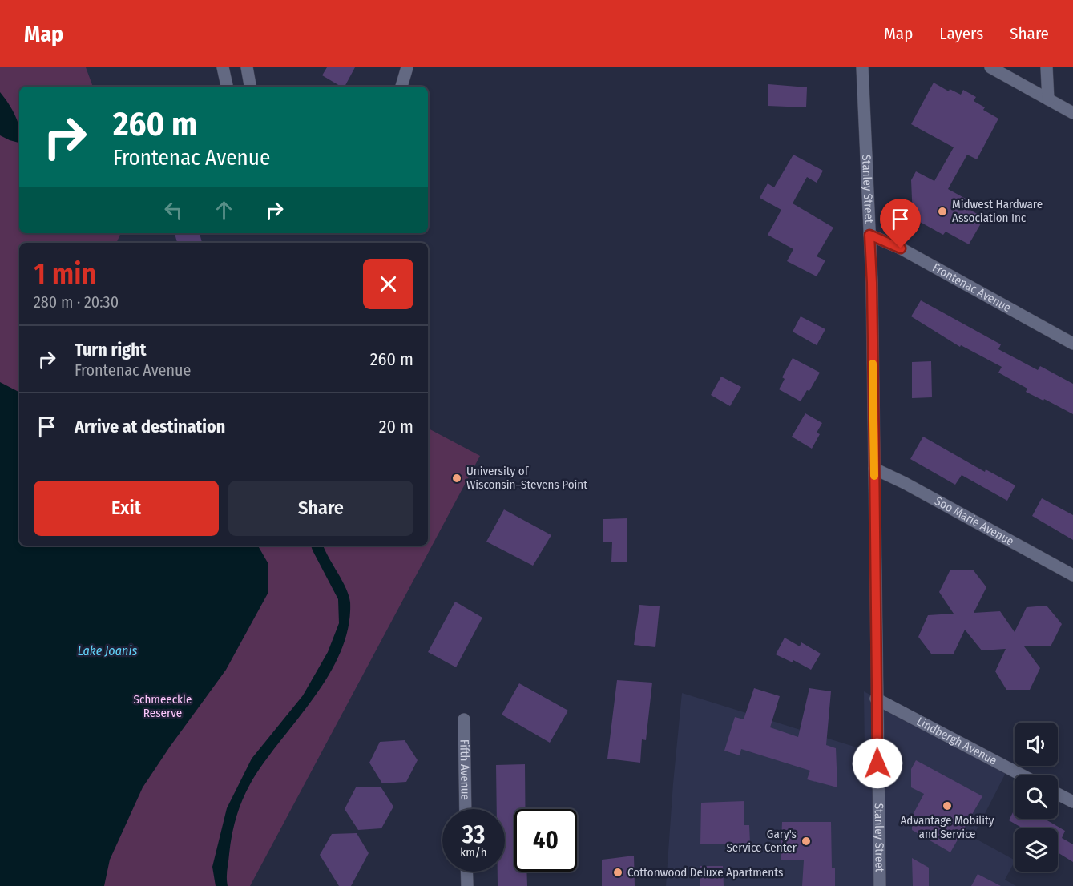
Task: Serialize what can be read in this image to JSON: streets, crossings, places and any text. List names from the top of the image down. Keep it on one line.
{"streets":{"street":["Stanley Street","Frontenac Avenue","Soo Marie Avenue","Lindbergh Avenue","Fifth Avenue"]},"crossings":[["Stanley Street","Frontenac Avenue"],["Stanley Street","Soo Marie Avenue"],["Stanley Street","Lindbergh Avenue"]],"water":["Lake Joanis"],"parks":["Schmeeckle Reserve"],"places":["Midwest Hardware Association Inc","University of Wisconsin–Stevens Point","Advantage Mobility and Service","Gary's Service Center","Cottonwood Deluxe Apartments"],"page":{"header":"Map","nav":["Map","Layers","Share"],"turn":["260 m","Frontenac Avenue"],"heading":["1 min","280 m · 20:30"],"list":[{"name":"Turn right","note":"Frontenac Avenue","value":"260 m"},{"name":"Arrive at destination","value":"20 m"}],"buttons":["Exit","Share"],"speed":"33 km/h","limit":"40"}}
